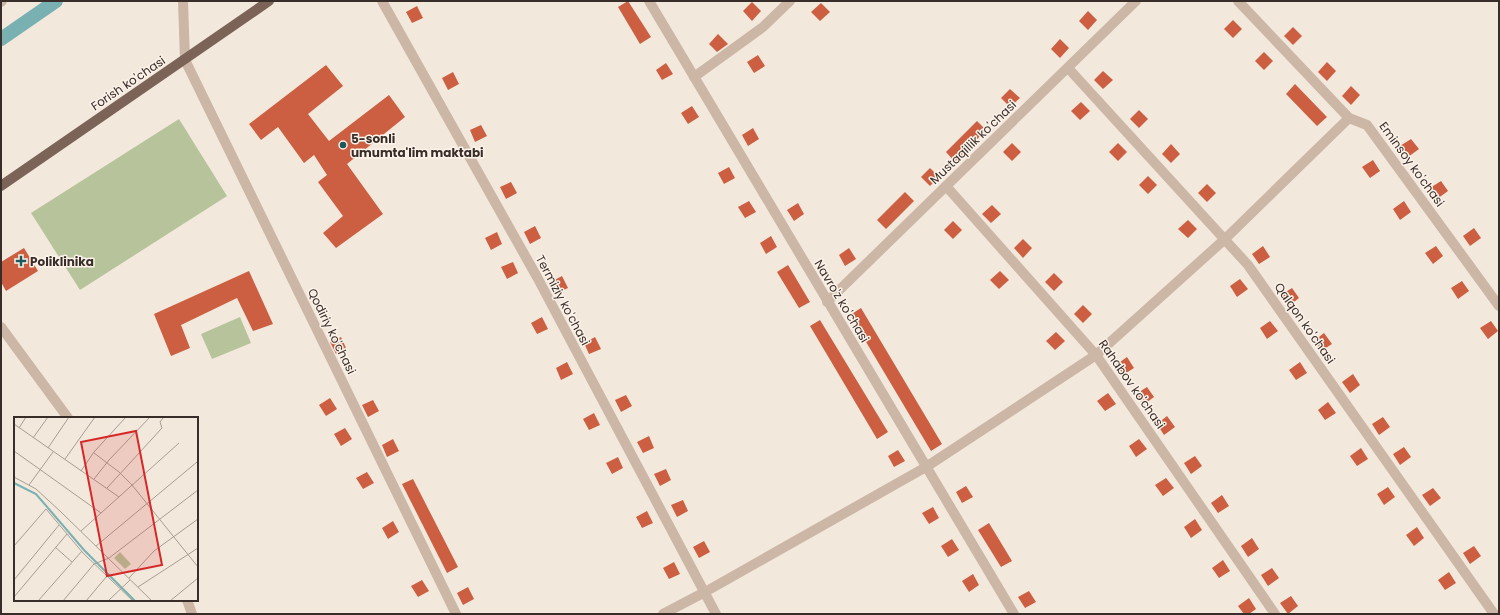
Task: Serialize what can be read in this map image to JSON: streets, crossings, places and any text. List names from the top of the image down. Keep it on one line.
{"streets":{"main road":["Forish ko'chasi"],"street":["Mustaqillik ko'chasi","Eminsoy ko'chasi","Termiziy ko'chasi","Navro'z ko'chasi","Qalqon ko'chasi","Qodiriy ko'chasi","Rahabov ko'chasi"]},"crossings":[["Forish ko'chasi","Qodiriy ko'chasi"],["Mustaqillik ko'chasi","Navro'z ko'chasi"],["Mustaqillik ko'chasi","Qalqon ko'chasi"],["Mustaqillik ko'chasi","Rahabov ko'chasi"]],"places":{"other":["5-sonli umumta'lim maktabi"],"health":["Poliklinika"]}}
